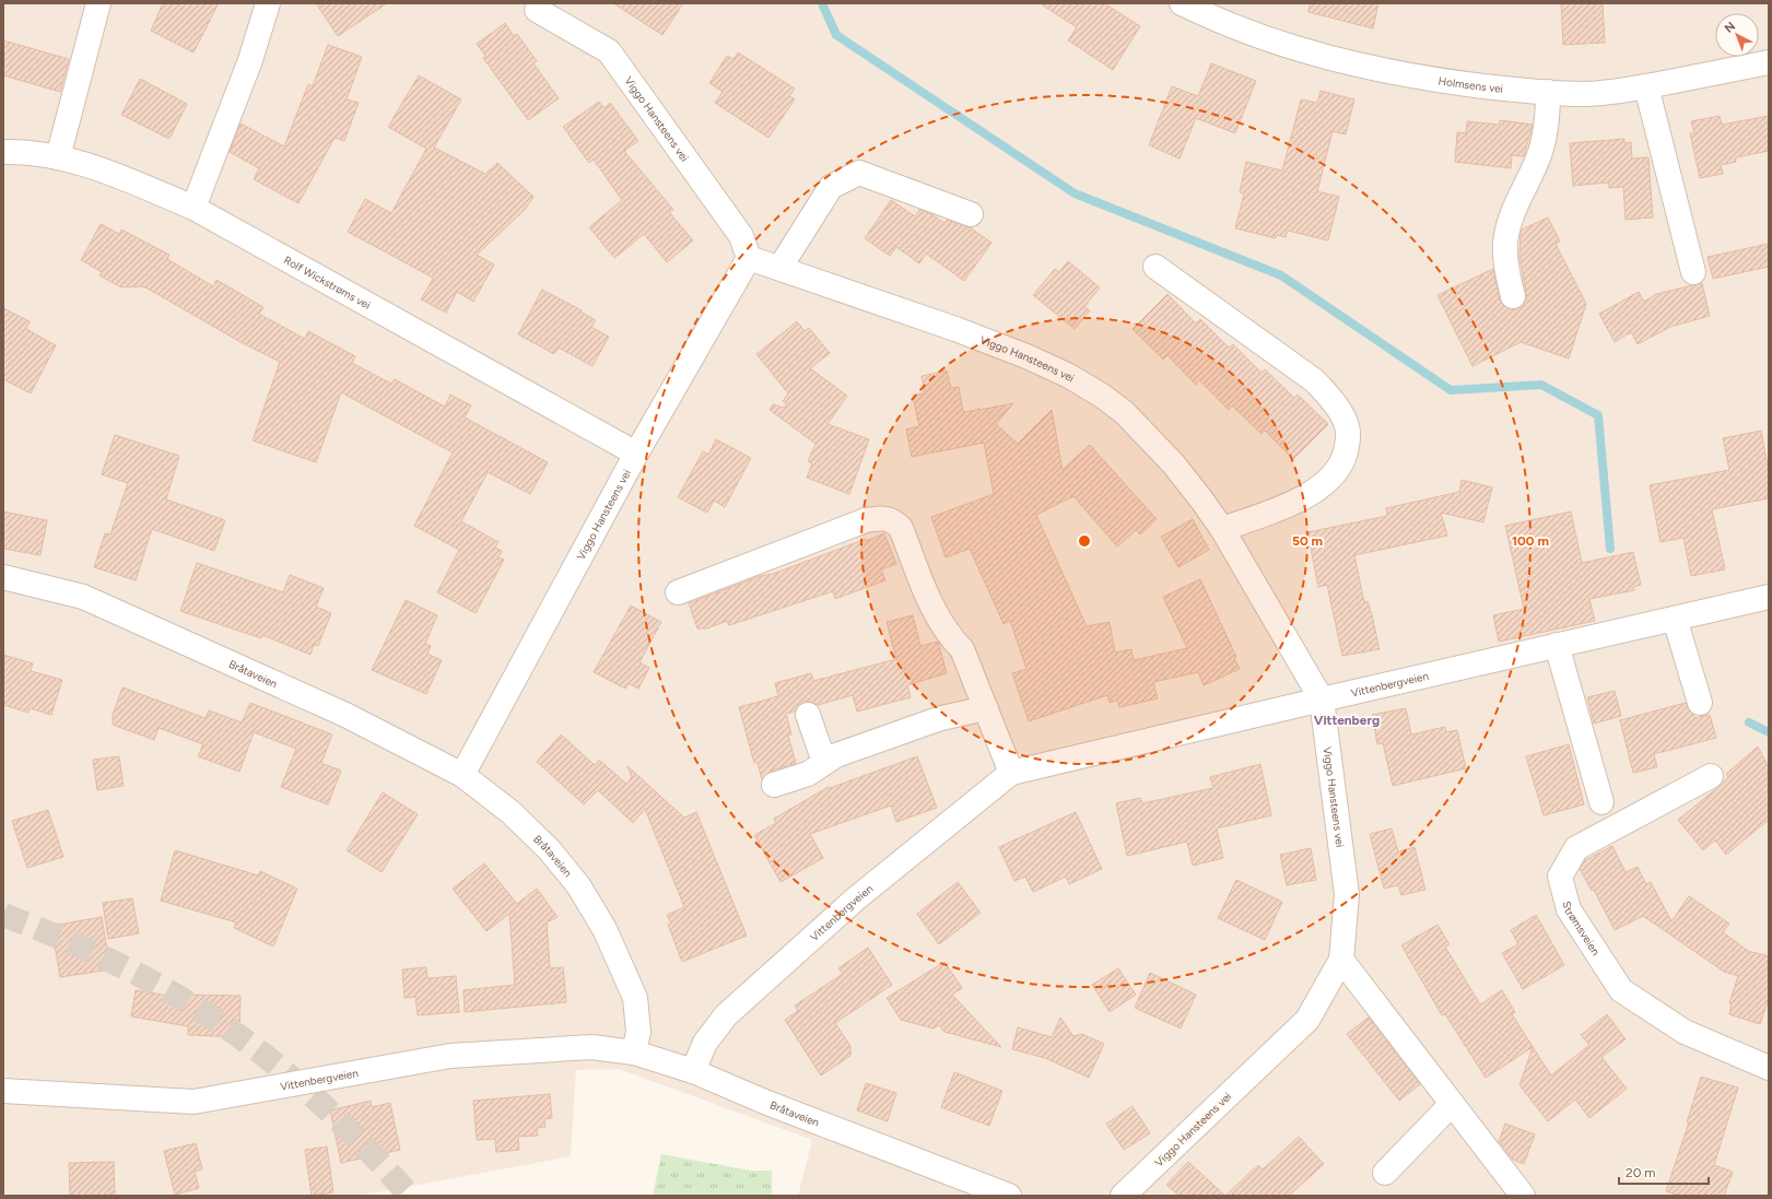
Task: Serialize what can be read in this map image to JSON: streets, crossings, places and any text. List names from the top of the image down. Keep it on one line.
{"streets":{"street":["Holmsens vei","Viggo Hansteens vei","Rolf Wickstrøms vei","Bråtaveien","Vittenbergveien","Strømsveien"]},"crossings":[["Viggo Hansteens vei","Rolf Wickstrøms vei"],["Viggo Hansteens vei","Bråtaveien"],["Viggo Hansteens vei","Vittenbergveien"],["Bråtaveien","Vittenbergveien"]],"districts":["Vittenberg"],"scale_bar":"20 m","north":"top left","rings":["50 m","100 m"]}
